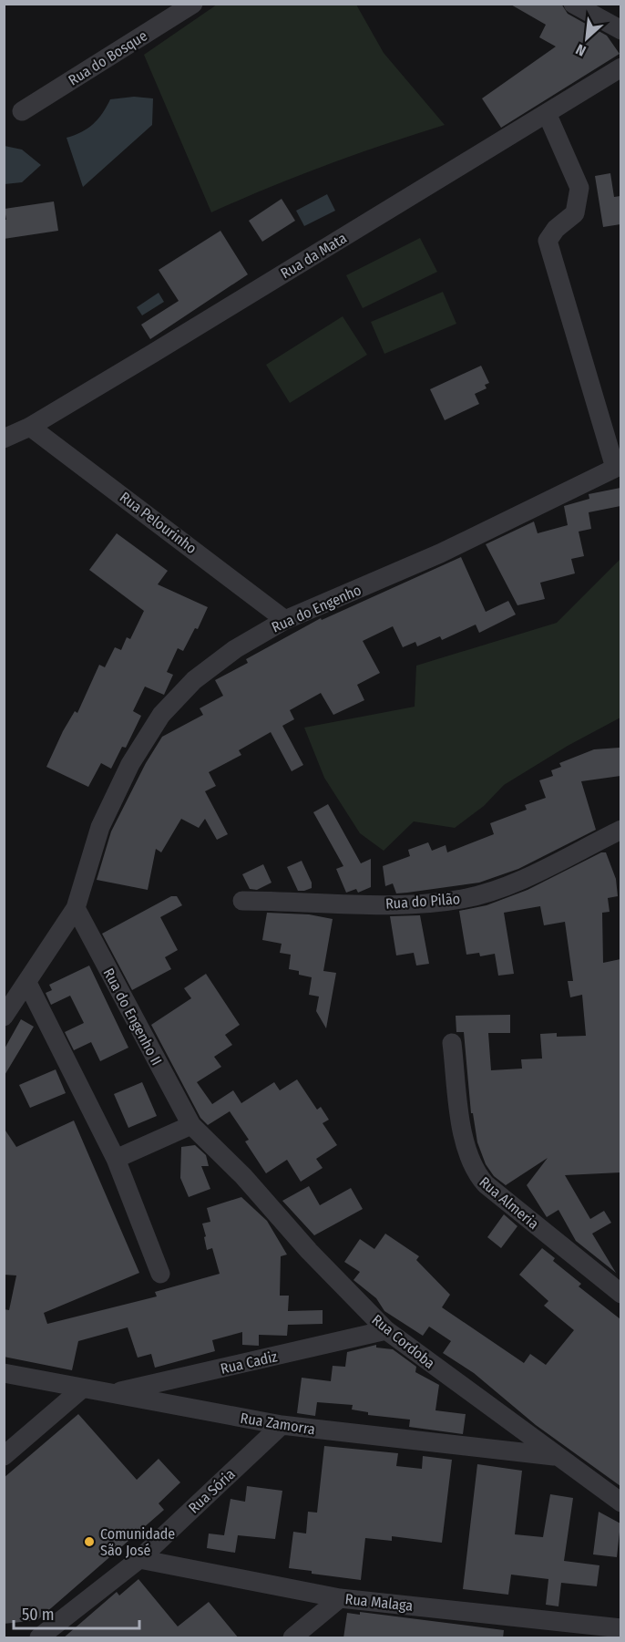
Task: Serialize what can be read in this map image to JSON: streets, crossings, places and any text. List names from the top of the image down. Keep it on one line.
{"streets":{"street":["Rua do Bosque","Rua da Mata","Rua Pelourinho","Rua do Engenho","Rua do Pilão","Rua do Engenho II","Rua Almeria","Rua Cordoba","Rua Cadiz","Rua Zamorra","Rua Sória","Rua Malaga"]},"crossings":[["Rua da Mata","Rua Pelourinho"],["Rua Pelourinho","Rua do Engenho"],["Rua do Engenho","Rua do Engenho II"],["Rua do Engenho II","Rua Cordoba"],["Rua Cordoba","Rua Cadiz"],["Rua Cordoba","Rua Zamorra"],["Rua Cadiz","Rua Zamorra"],["Rua Zamorra","Rua Sória"],["Rua Sória","Rua Malaga"]],"places":["Comunidade São José"],"scale_bar":"50 m","north":"bottom left"}
